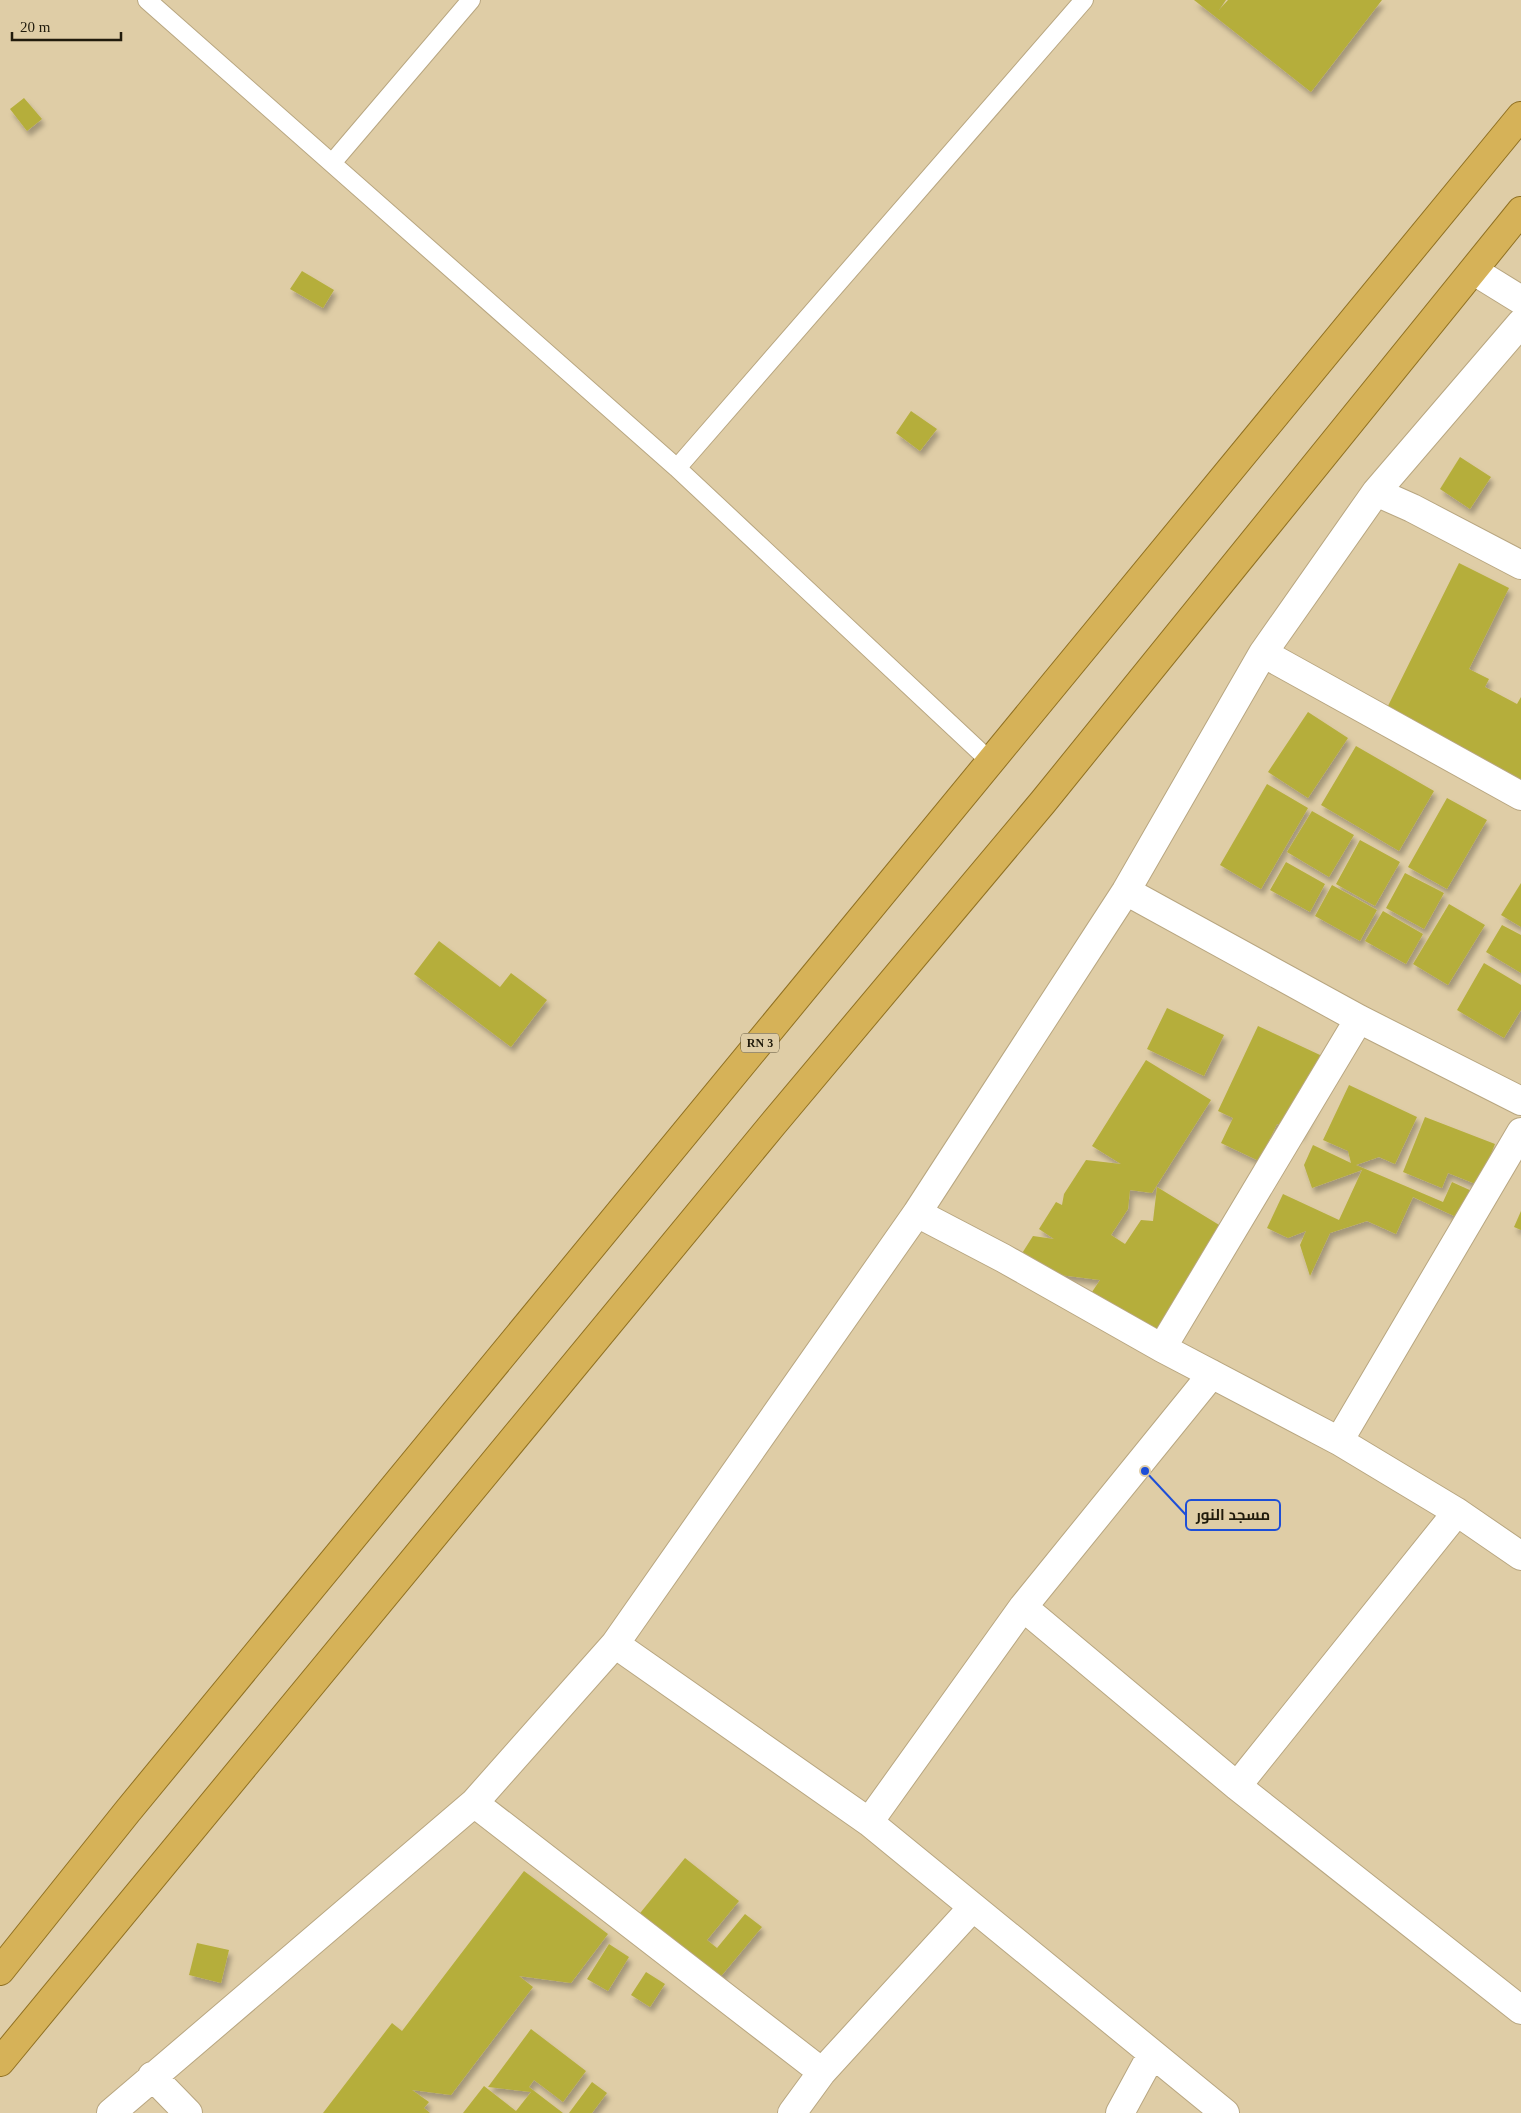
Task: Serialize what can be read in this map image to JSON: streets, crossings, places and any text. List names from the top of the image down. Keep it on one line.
{"streets":{"highway":["RN 3"]},"places":["مسجد النور"],"scale_bar":"20 m"}
